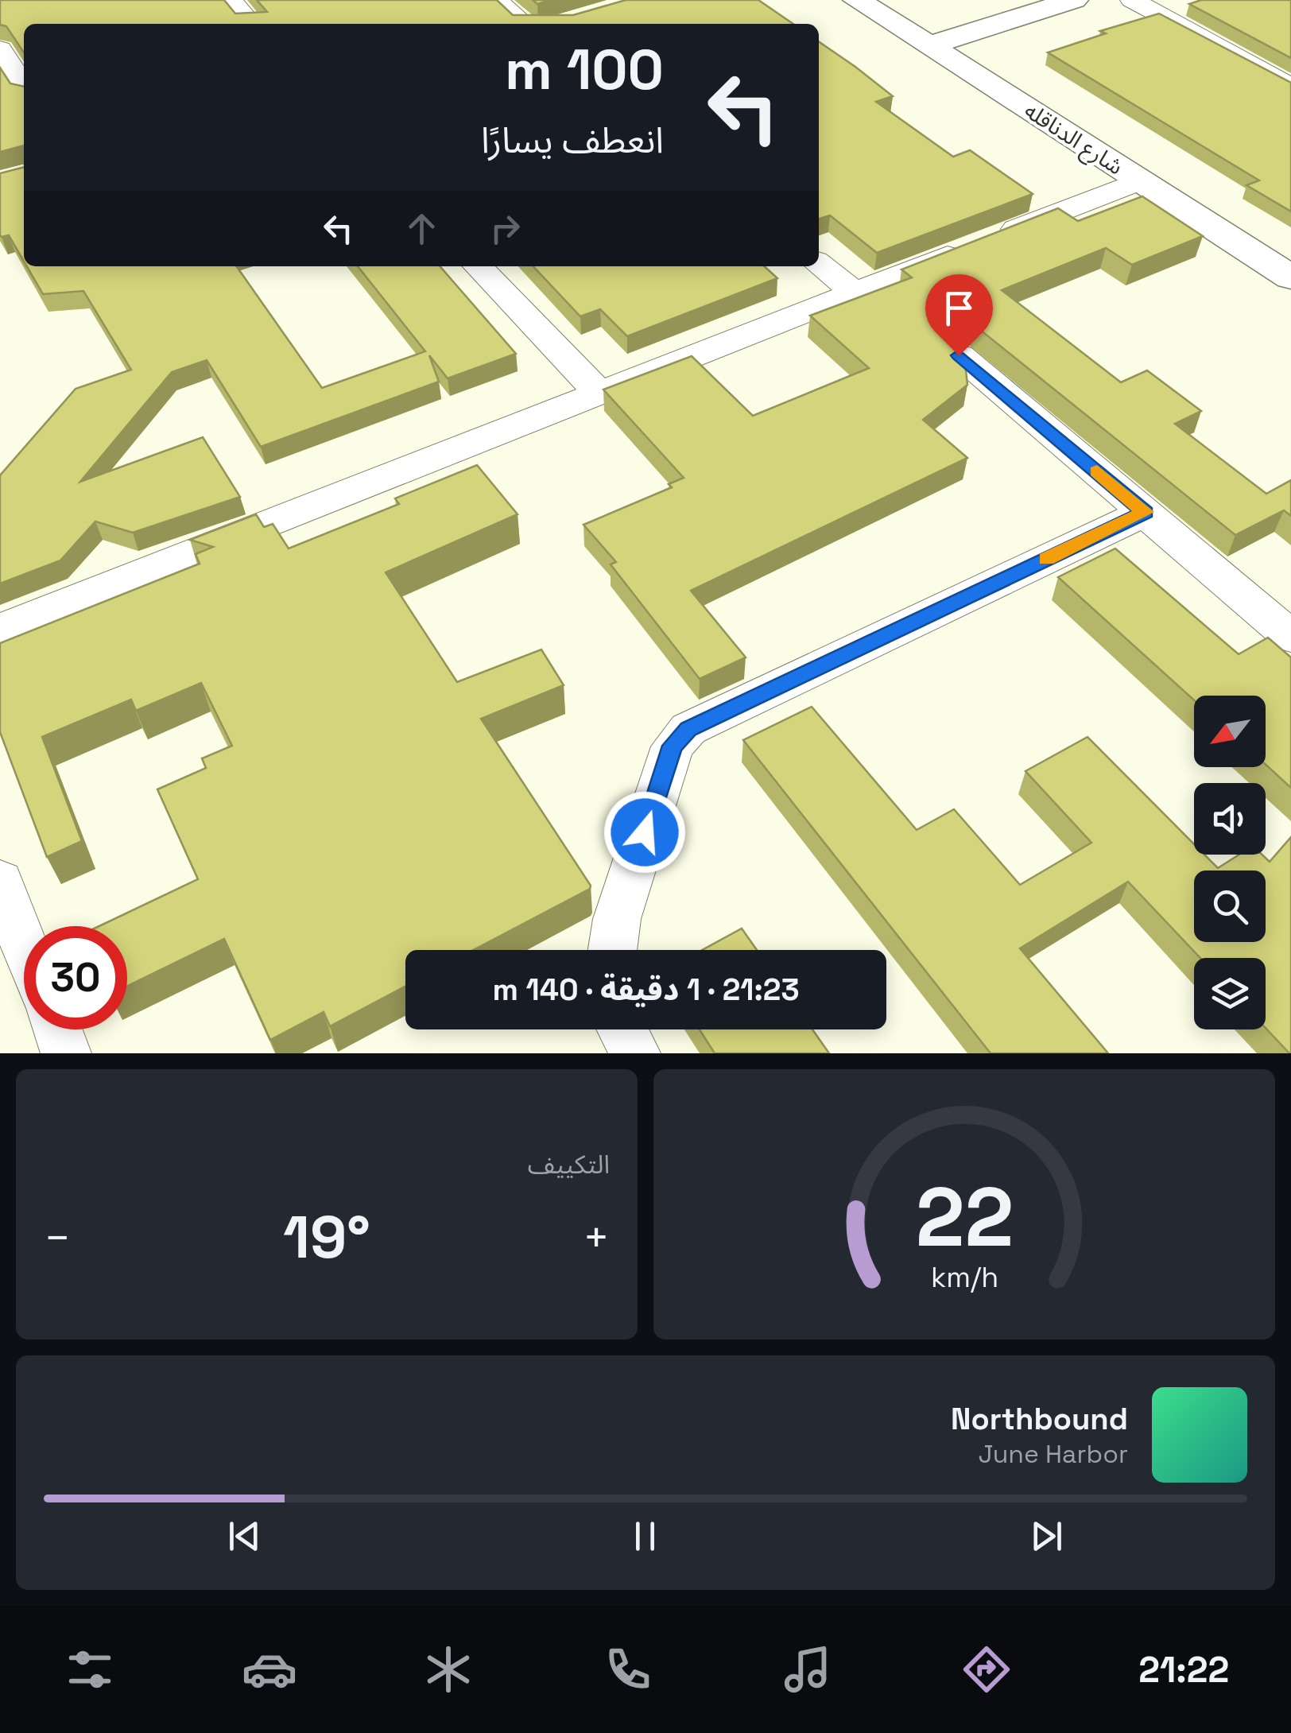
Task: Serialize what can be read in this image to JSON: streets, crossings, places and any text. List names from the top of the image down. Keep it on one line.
{"streets":{"street":["شارع الدناقله"]},"north":"bottom left","page":{"turn":["100 m","انعطف يسارًا"],"limit":"30","trip":"21:23 · 1 دقيقة · 140 m","tile":"التكييف","heat":["−","19°","+"],"song":["Northbound","June Harbor"],"tabs":"21:22","gauge":["22","km/h"]}}
